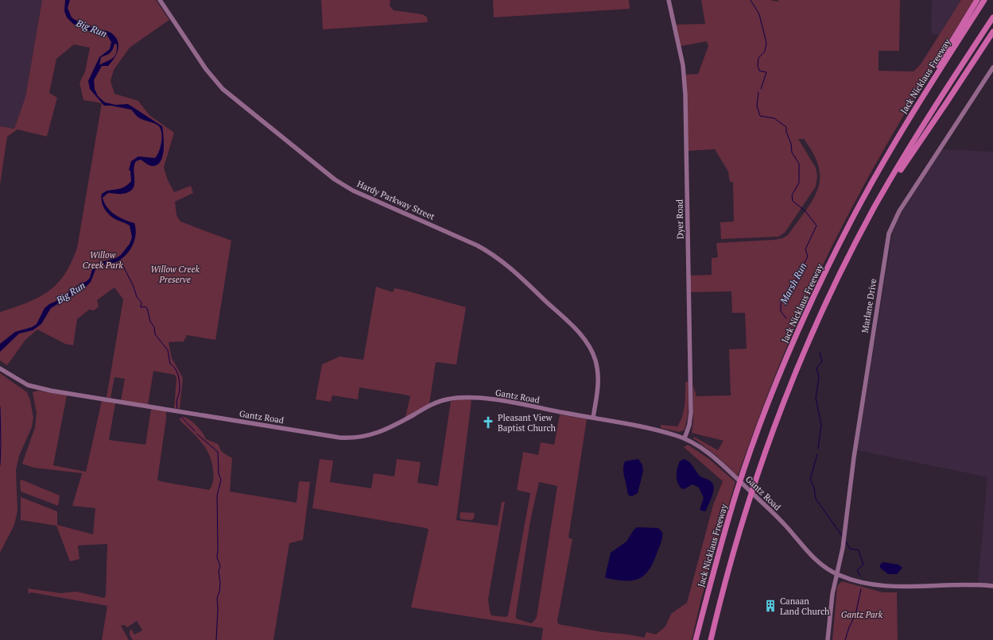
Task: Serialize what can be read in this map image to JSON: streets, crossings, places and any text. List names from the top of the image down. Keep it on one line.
{"streets":{"highway":["Jack Nicklaus Freeway"],"main road":["Hardy Parkway Street","Dyer Road","Marlane Drive","Gantz Road"]},"crossings":[["Hardy Parkway Street","Gantz Road"],["Dyer Road","Gantz Road"],["Marlane Drive","Gantz Road"]],"water":["Big Run","Marsh Run"],"parks":["Willow Creek Park","Willow Creek Preserve","Gantz Park"],"places":{"church":["Pleasant View Baptist Church"],"building":["Canaan Land Church"]}}
